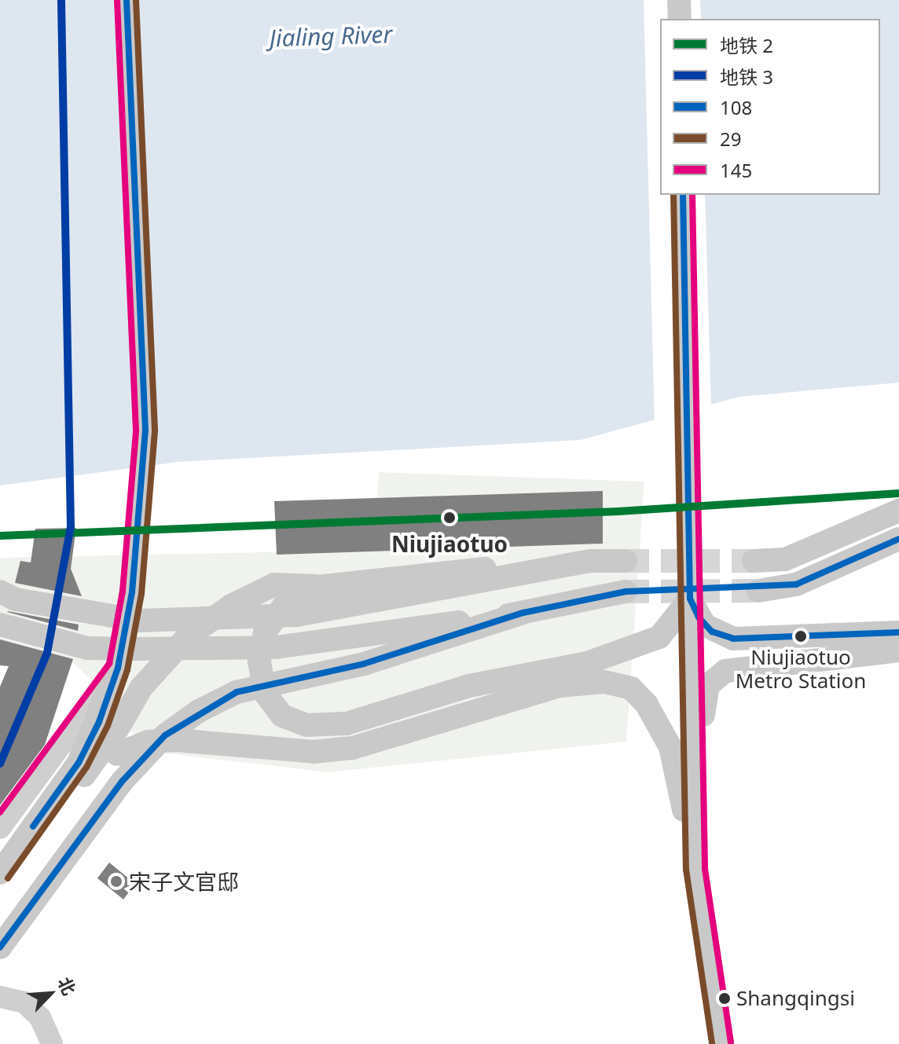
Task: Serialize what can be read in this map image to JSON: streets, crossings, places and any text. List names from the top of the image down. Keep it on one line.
{"water":["Jialing River"],"places":["Niujiaotuo","Niujiaotuo Metro Station","宋子文官邸","Shangqingsi"],"lines":["metro line 3","transit line 108","transit line 29","transit line 145","metro line 2"],"legend":["地铁 2","地铁 3","108","29","145"],"north":"top right"}
